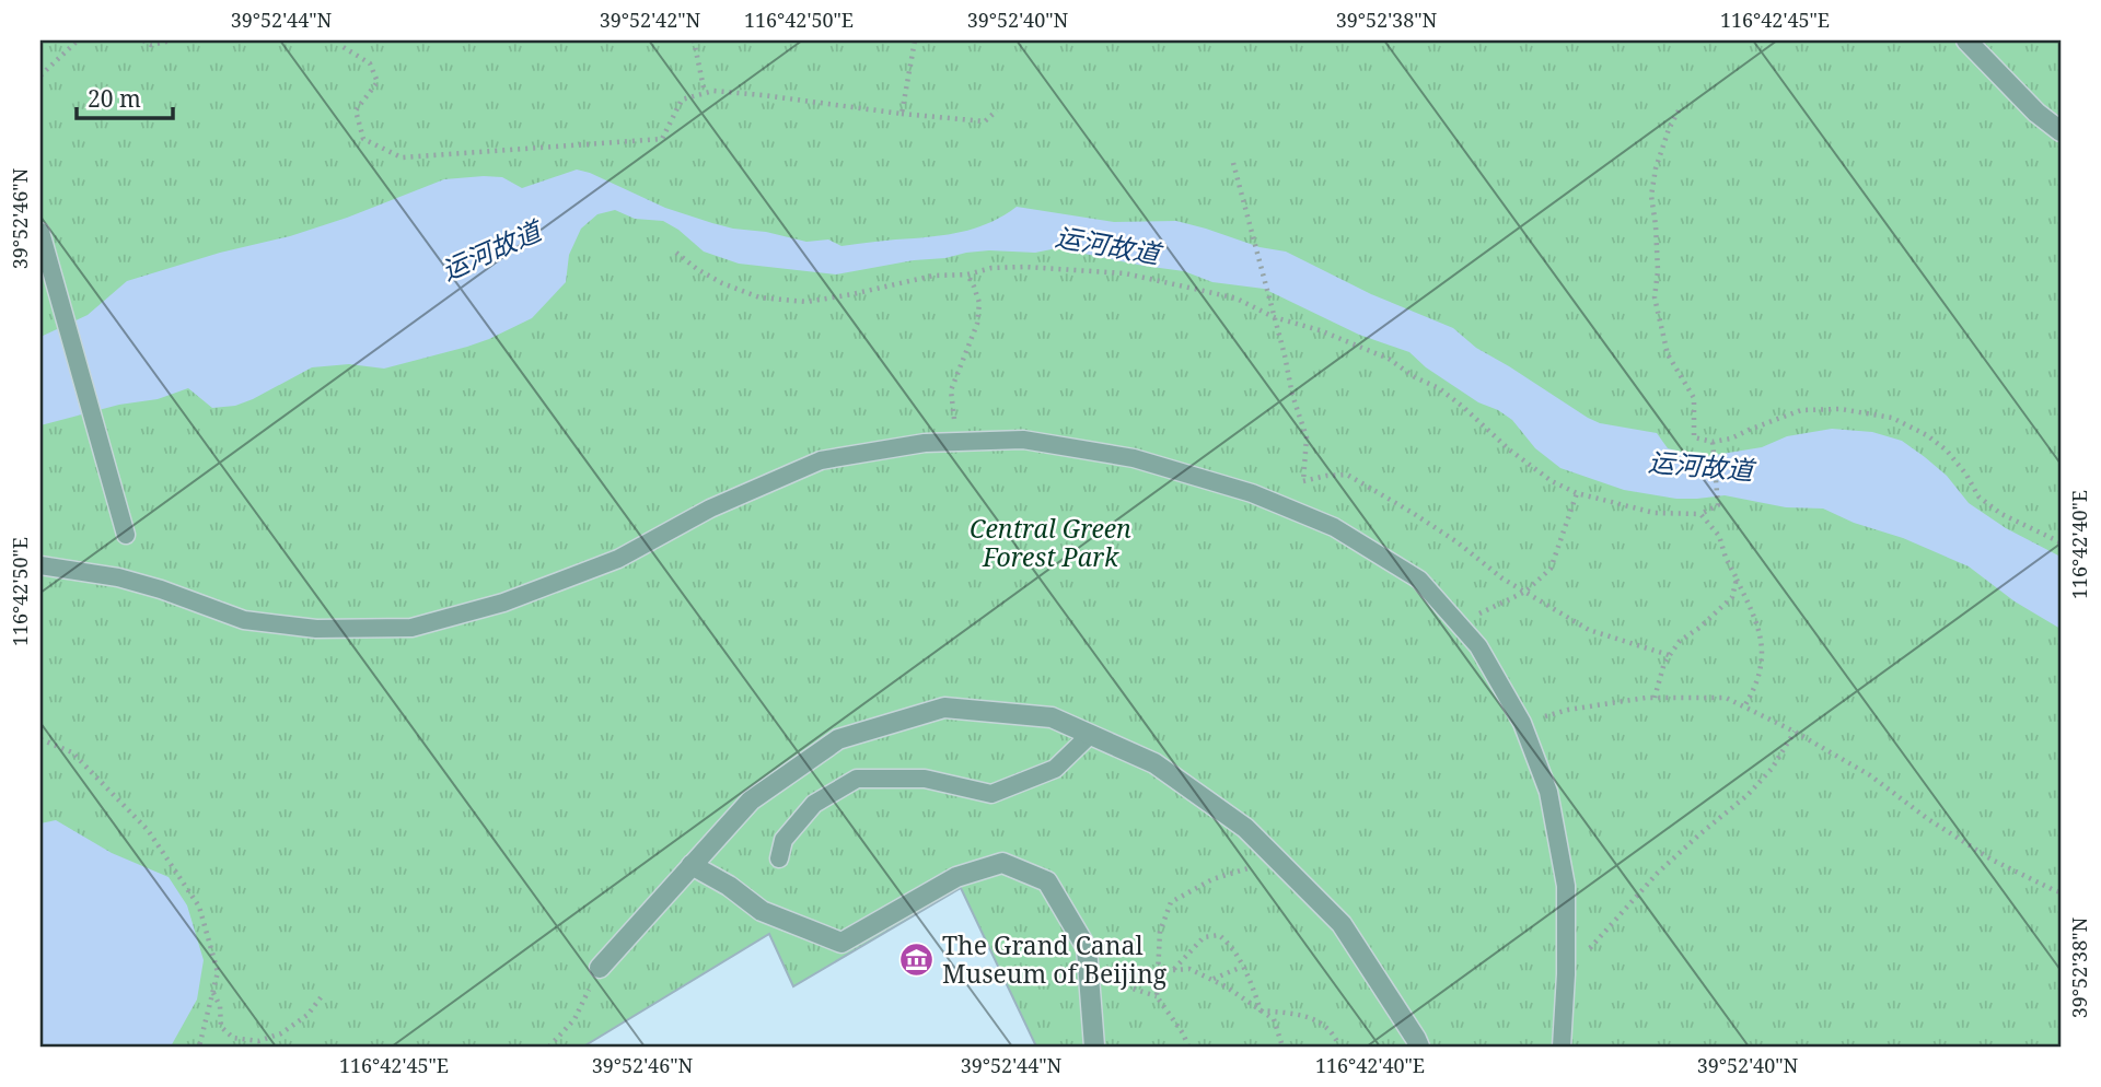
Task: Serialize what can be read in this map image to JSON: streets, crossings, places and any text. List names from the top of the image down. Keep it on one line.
{"water":["运河故道"],"parks":["Central Green Forest Park"],"places":{"museum":["The Grand Canal Museum of Beijing"]},"scale_bar":"20 m","coordinates":["39°52'44\"N","39°52'42\"N","116°42'50\"E","39°52'40\"N","39°52'38\"N","116°42'45\"E","39°52'46\"N","116°42'40\"E"]}
